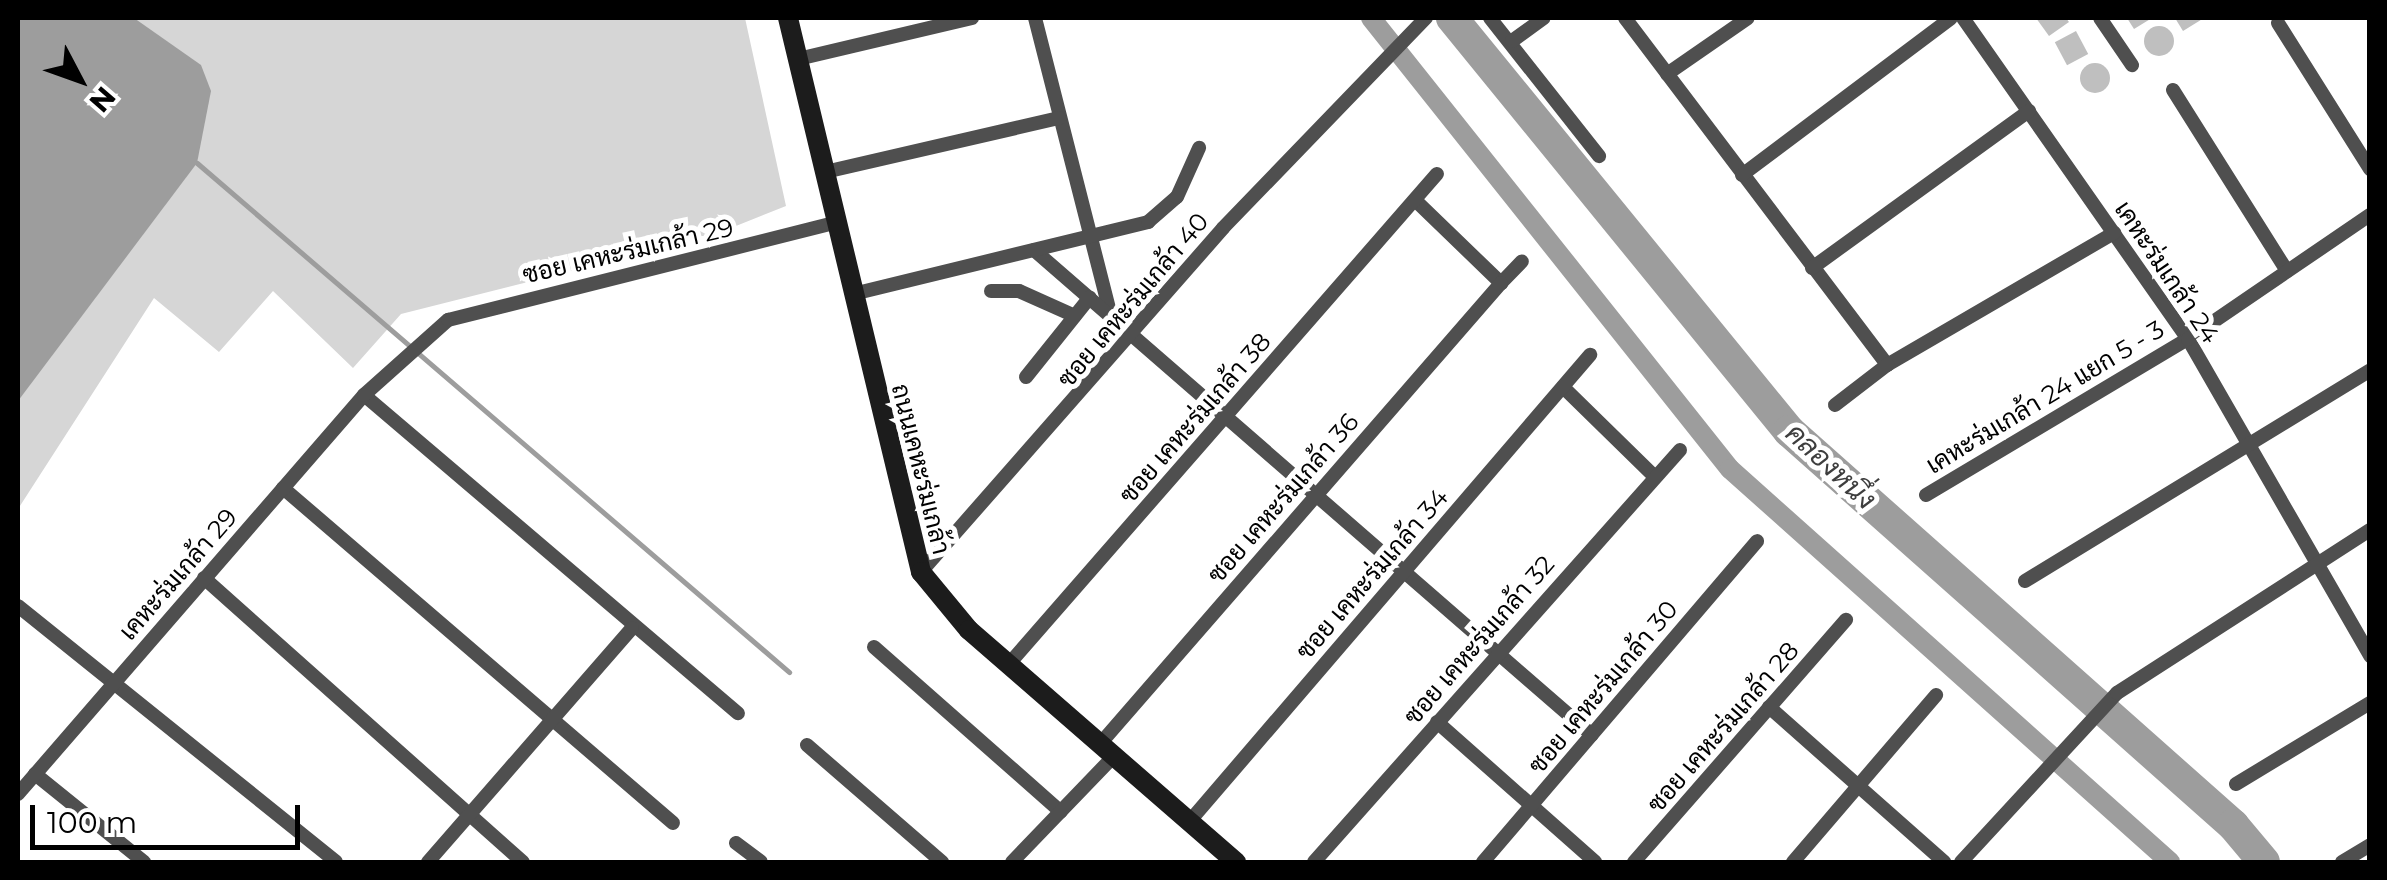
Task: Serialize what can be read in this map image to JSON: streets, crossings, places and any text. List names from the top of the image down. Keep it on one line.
{"streets":{"street":["ซอย เคหะร่มเกล้า 29","เคหะร่มเกล้า 24","ซอย เคหะร่มเกล้า 40","เคหะร่มเกล้า 24 แยก 5 - 3","ซอย เคหะร่มเกล้า 38","ถนนเคหะร่มเกล้า","ซอย เคหะร่มเกล้า 36","เคหะร่มเกล้า 29","ซอย เคหะร่มเกล้า 34","ซอย เคหะร่มเกล้า 32","ซอย เคหะร่มเกล้า 30","ซอย เคหะร่มเกล้า 28"]},"crossings":[["ซอย เคหะร่มเกล้า 29","ถนนเคหะร่มเกล้า"],["ซอย เคหะร่มเกล้า 29","เคหะร่มเกล้า 29"],["เคหะร่มเกล้า 24","เคหะร่มเกล้า 24 แยก 5 - 3"],["ซอย เคหะร่มเกล้า 40","ถนนเคหะร่มเกล้า"],["ซอย เคหะร่มเกล้า 38","ถนนเคหะร่มเกล้า"],["ถนนเคหะร่มเกล้า","ซอย เคหะร่มเกล้า 36"],["ถนนเคหะร่มเกล้า","ซอย เคหะร่มเกล้า 34"]],"water":["คลองหนึ่ง"],"scale_bar":"100 m","north":"bottom right"}
